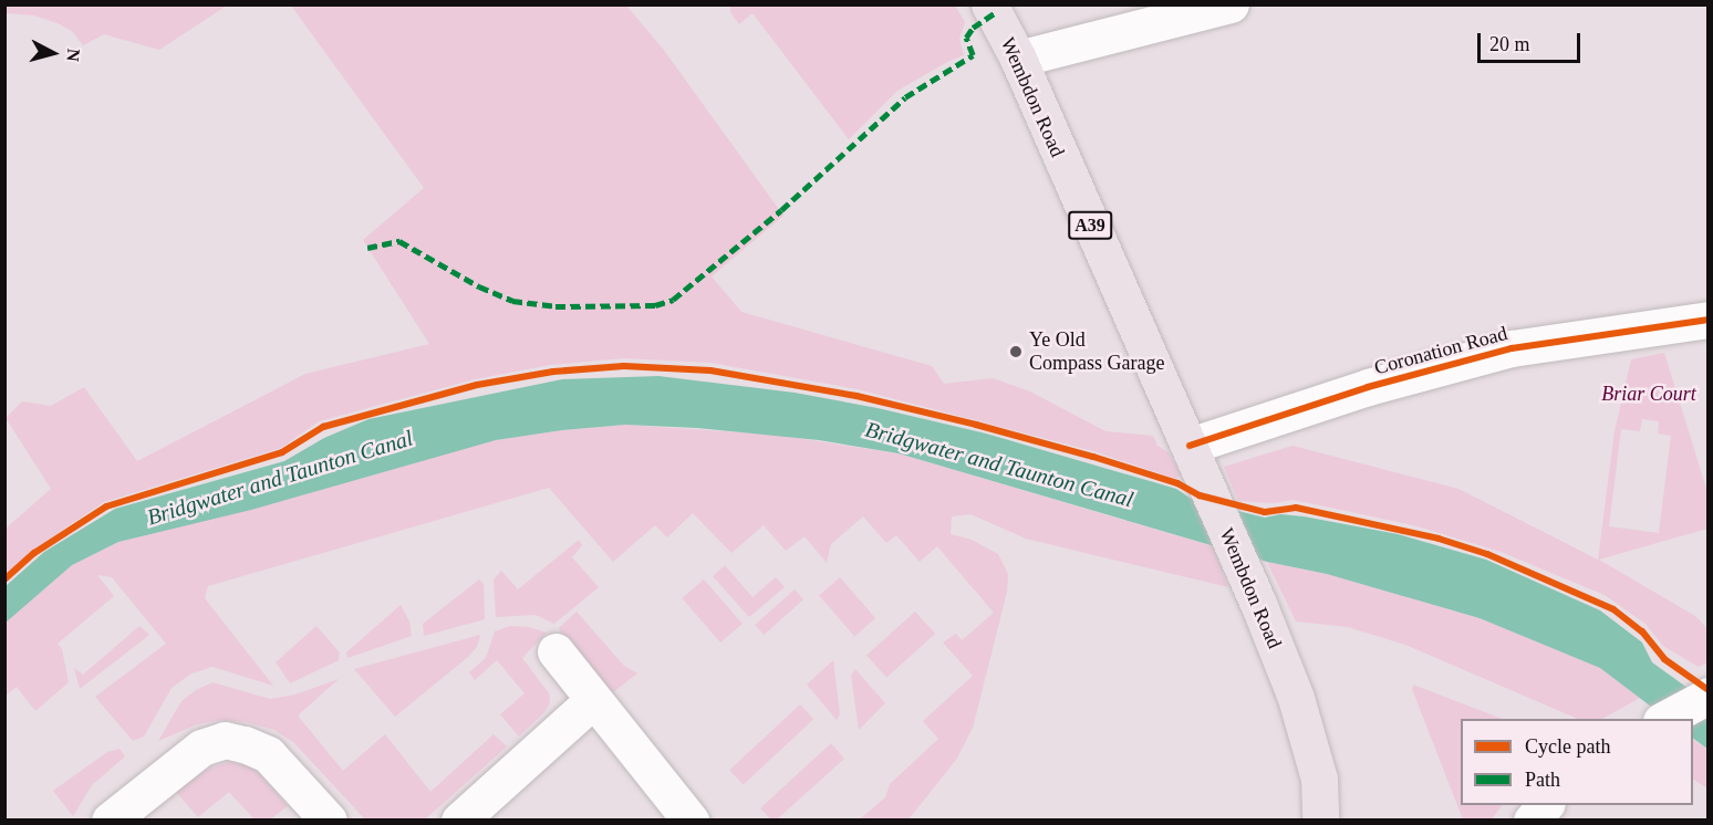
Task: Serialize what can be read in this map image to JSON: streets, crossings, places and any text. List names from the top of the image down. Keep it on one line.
{"streets":{"main road":["Wembdon Road","A39"],"street":["Coronation Road"]},"crossings":[["Wembdon Road","Coronation Road"]],"water":["Bridgwater and Taunton Canal"],"parks":["Briar Court"],"places":["Ye Old Compass Garage"],"legend":["Cycle path","Path"],"scale_bar":"20 m","north":"right"}
